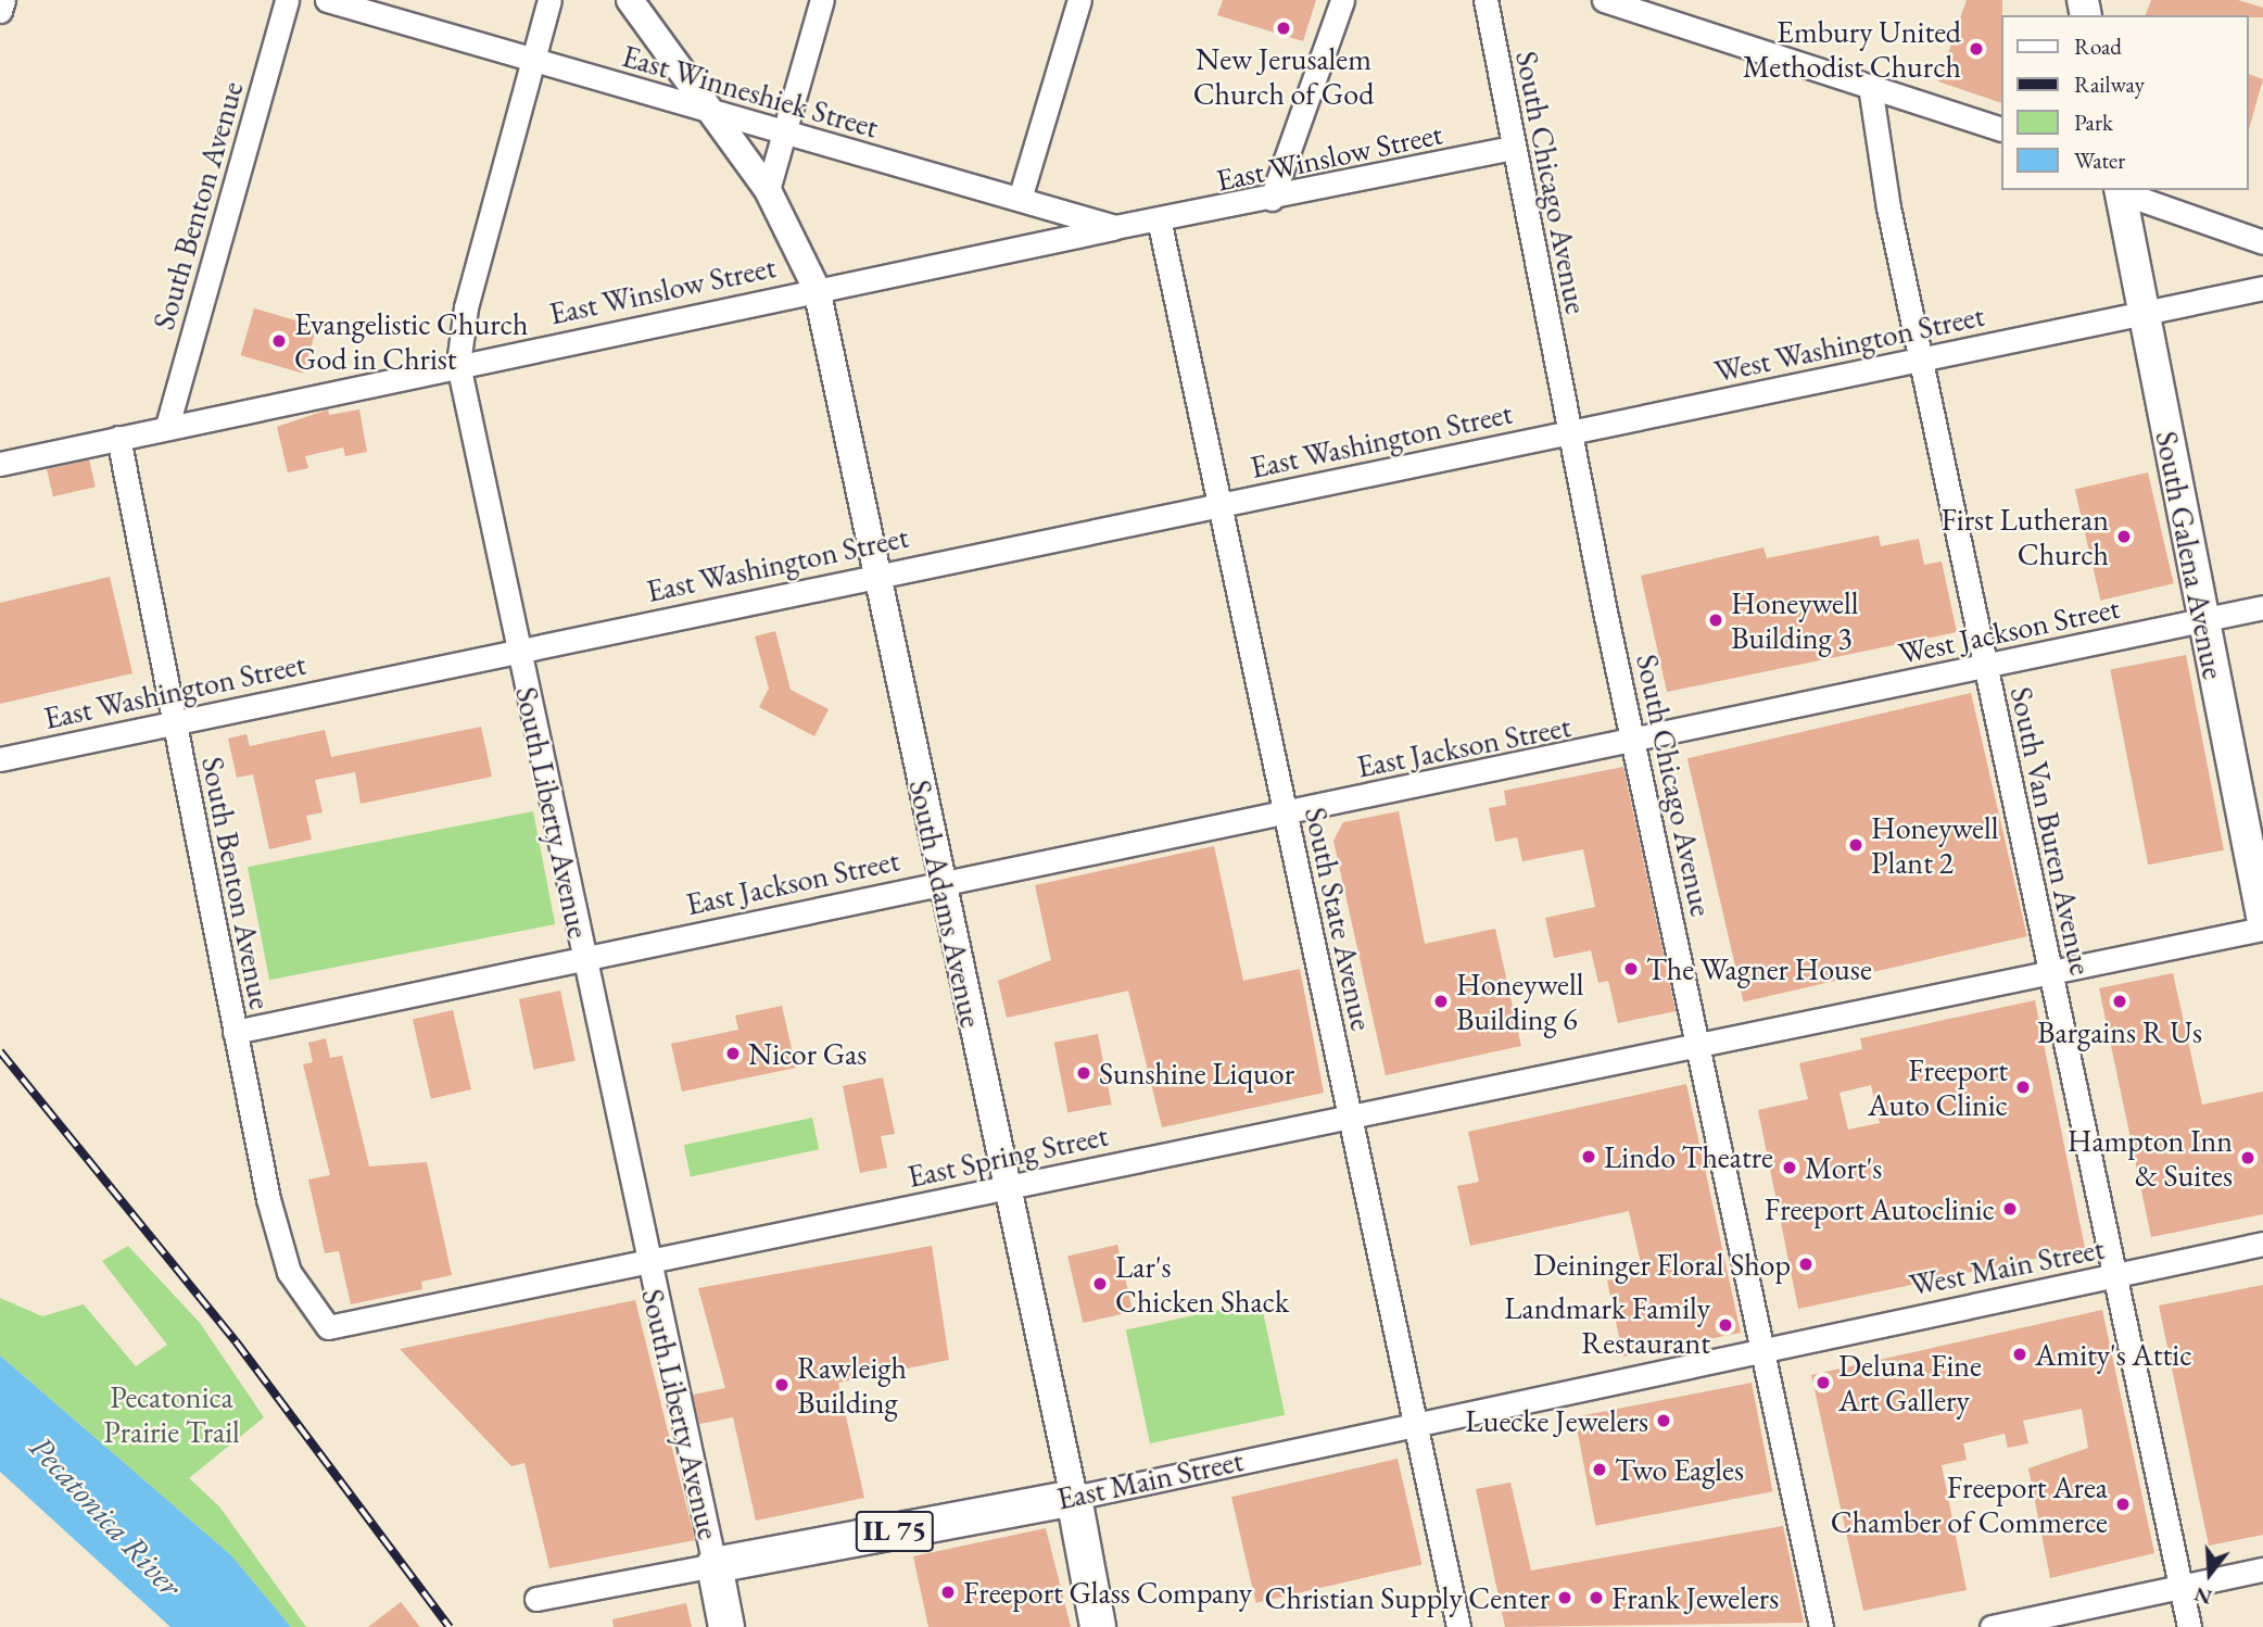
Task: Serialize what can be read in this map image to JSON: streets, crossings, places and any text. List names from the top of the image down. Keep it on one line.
{"streets":{"main road":["South Galena Avenue","South Liberty Avenue","South Adams Avenue","East Main Street","IL 75"],"street":["East Winneshiek Street","East Winslow Street","South Chicago Avenue","South Benton Avenue","West Washington Street","East Washington Street","West Jackson Street","East Jackson Street","South Van Buren Avenue","South State Avenue","East Spring Street","West Main Street"]},"crossings":[["East Winneshiek Street","East Winslow Street"],["East Winneshiek Street","South Liberty Avenue"],["East Winneshiek Street","South Adams Avenue"],["East Winneshiek Street","South State Avenue"],["East Winslow Street","South Chicago Avenue"],["East Winslow Street","South Benton Avenue"],["East Winslow Street","South Liberty Avenue"],["East Winslow Street","South Adams Avenue"],["East Winslow Street","South State Avenue"],["South Chicago Avenue","West Washington Street"],["South Chicago Avenue","East Washington Street"],["South Chicago Avenue","West Jackson Street"],["South Chicago Avenue","East Jackson Street"],["South Chicago Avenue","East Spring Street"],["South Chicago Avenue","West Main Street"],["South Chicago Avenue","East Main Street"],["South Benton Avenue","East Washington Street"],["South Benton Avenue","East Jackson Street"],["South Benton Avenue","East Spring Street"],["West Washington Street","East Washington Street"],["West Washington Street","South Galena Avenue"],["West Washington Street","South Van Buren Avenue"],["East Washington Street","South Liberty Avenue"],["East Washington Street","South Adams Avenue"],["East Washington Street","South State Avenue"],["South Galena Avenue","West Jackson Street"],["West Jackson Street","East Jackson Street"],["West Jackson Street","South Van Buren Avenue"],["East Jackson Street","South Liberty Avenue"],["East Jackson Street","South Adams Avenue"],["East Jackson Street","South State Avenue"],["South Liberty Avenue","East Spring Street"],["South Liberty Avenue","East Main Street"],["South Van Buren Avenue","East Spring Street"],["South Van Buren Avenue","West Main Street"],["South Adams Avenue","East Spring Street"],["South Adams Avenue","East Main Street"],["South State Avenue","East Spring Street"],["South State Avenue","East Main Street"],["West Main Street","East Main Street"]],"water":["Pecatonica River"],"parks":["Pecatonica Prairie Trail"],"places":["New Jerusalem Church of God","Embury United Methodist Church","Evangelistic Church God in Christ","First Lutheran Church","Honeywell Building 3","Honeywell Plant 2","The Wagner House","Honeywell Building 6","Bargains R Us","Nicor Gas","Sunshine Liquor","Freeport Auto Clinic","Lindo Theatre","Hampton Inn & Suites","Mort's","Freeport Autoclinic","Deininger Floral Shop","Lar's Chicken Shack","Landmark Family Restaurant","Amity's Attic","Deluna Fine Art Gallery","Rawleigh Building","Luecke Jewelers","Two Eagles","Freeport Area Chamber of Commerce","Freeport Glass Company","Christian Supply Center","Frank Jewelers"],"legend":["Road","Railway","Park","Water"],"north":"bottom"}
